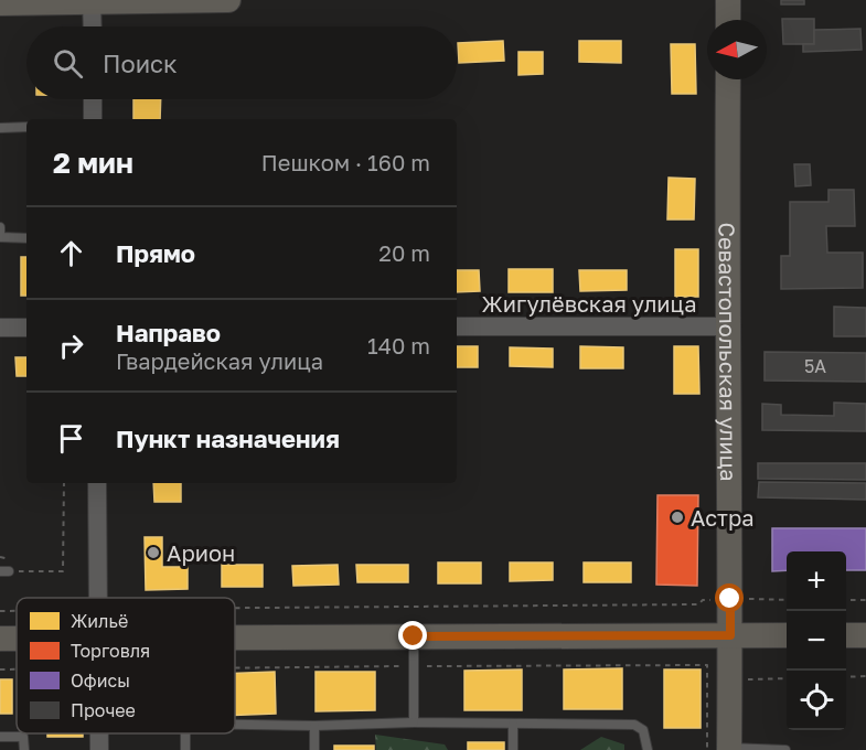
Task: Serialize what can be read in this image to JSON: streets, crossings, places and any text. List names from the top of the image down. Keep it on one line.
{"streets":{"main road":["Севастопольская улица"],"street":["Жигулёвская улица"]},"crossings":[["Жигулёвская улица","Севастопольская улица"]],"places":["Астра","Арион"],"house_numbers":["5А"],"legend":["Жильё","Торговля","Офисы","Прочее"],"north":"left","page":{"search":"Поиск","heading":["2 мин","Пешком · 160 m"],"list":[["Прямо","20 m"],["Направо","Гвардейская улица","140 m"],"Пункт назначения"],"map_buttons":["+","−"]}}
